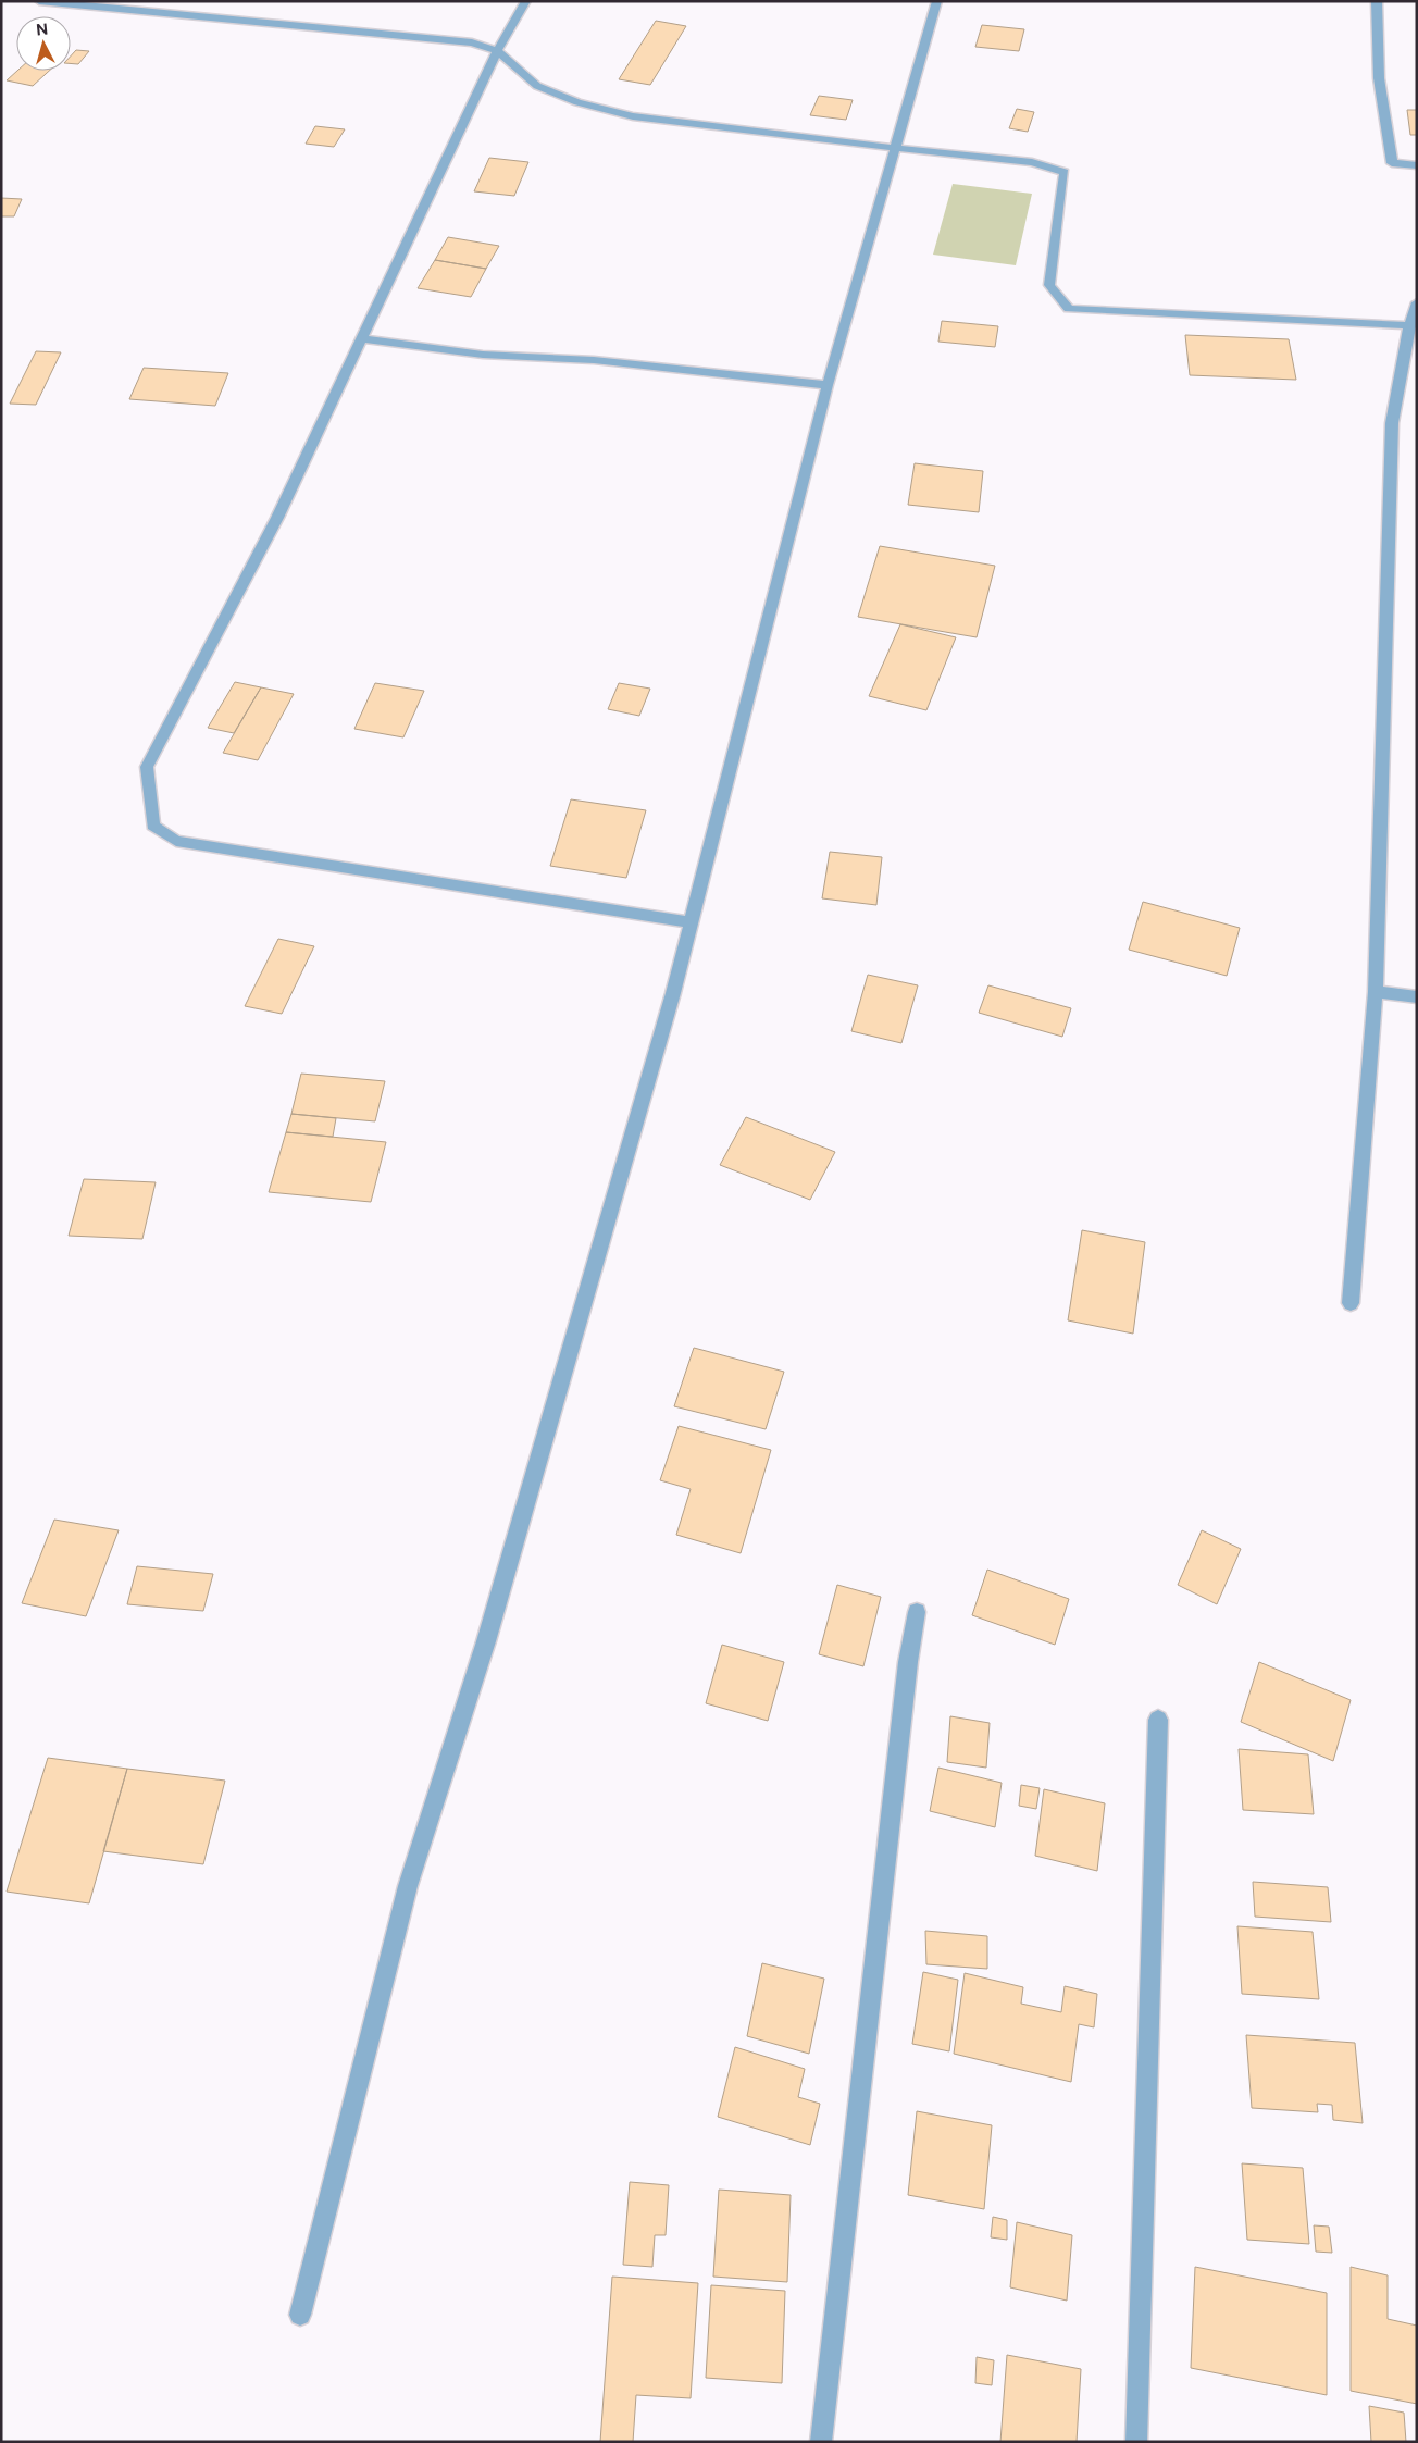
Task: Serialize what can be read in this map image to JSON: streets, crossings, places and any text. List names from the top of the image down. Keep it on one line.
{"north":"top"}
